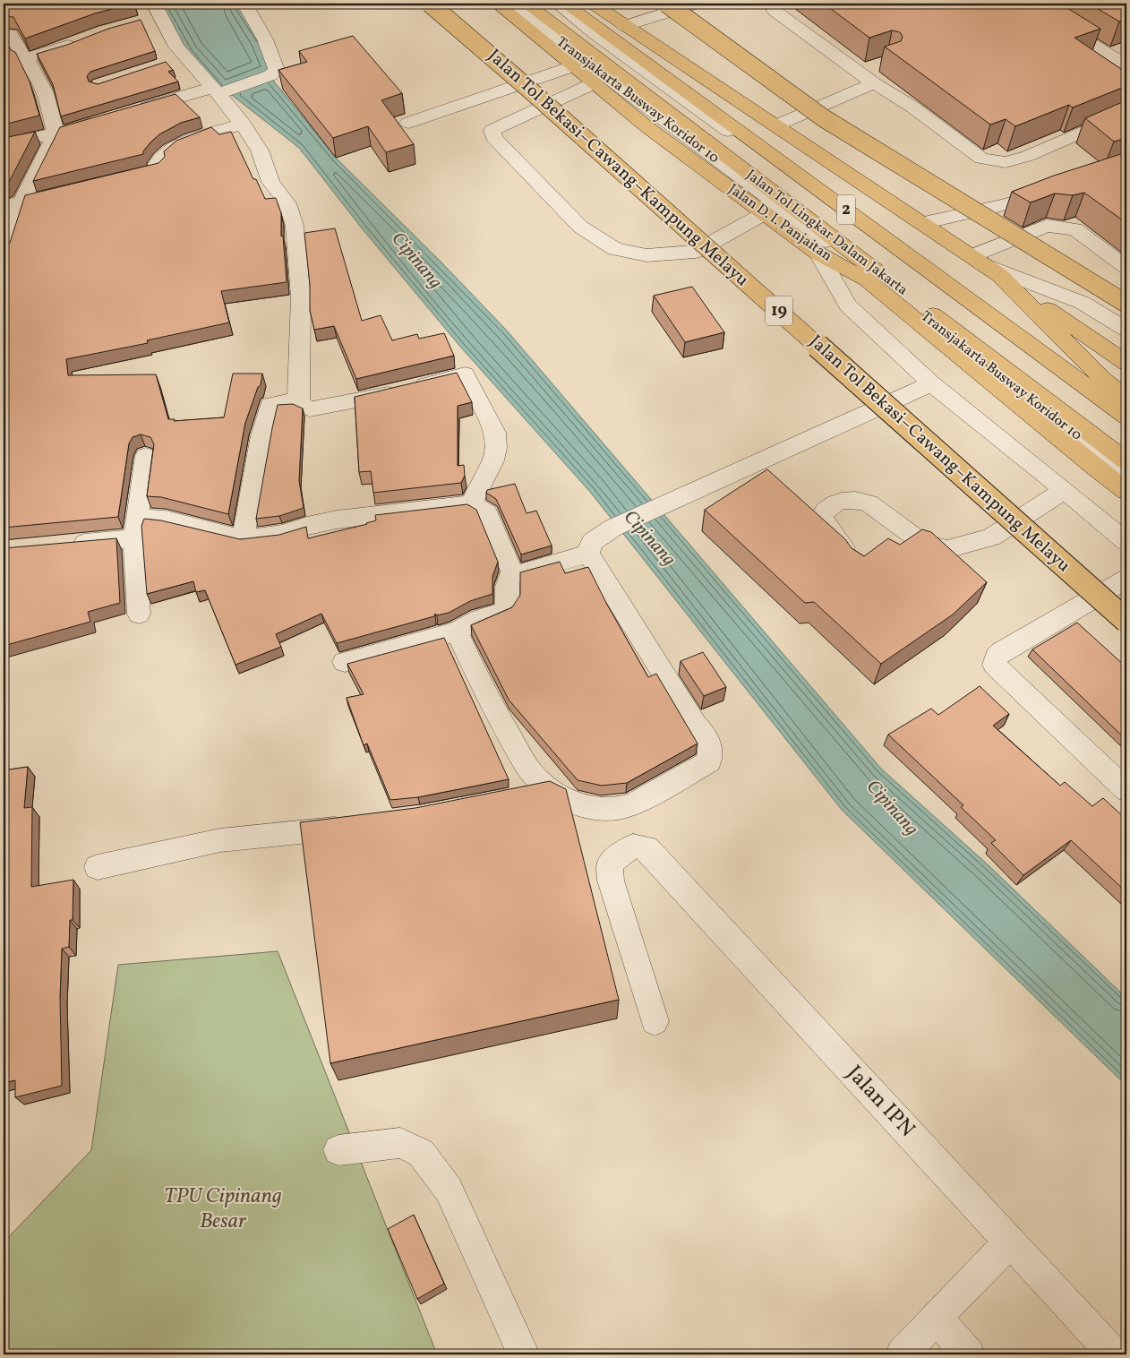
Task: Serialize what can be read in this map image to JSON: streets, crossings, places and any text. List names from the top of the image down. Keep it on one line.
{"streets":{"highway":["Jalan Tol Bekasi–Cawang–Kampung Melayu","2","Jalan D. I. Panjaitan","Jalan Tol Lingkar Dalam Jakarta","19"],"street":["Transjakarta Busway Koridor 10","Jalan IPN"]},"water":["Cipinang"],"parks":["TPU Cipinang Besar"]}
